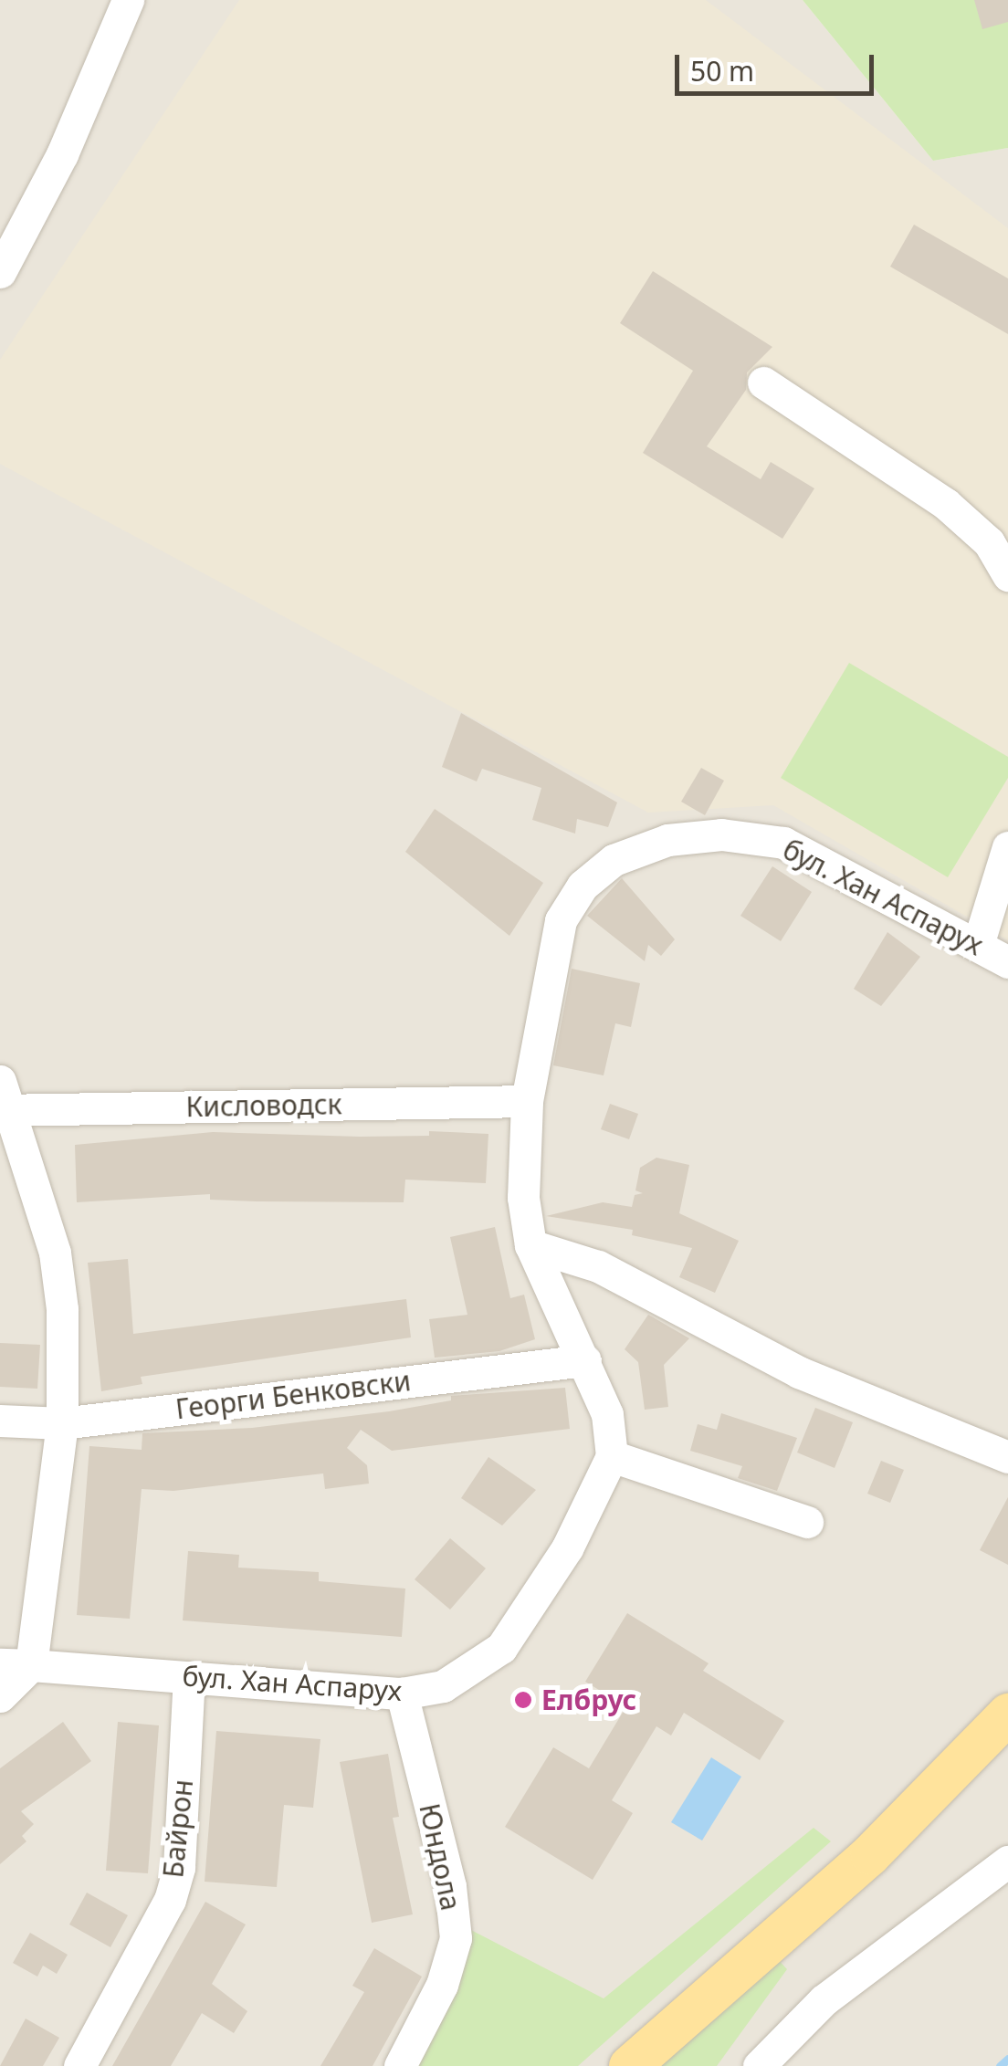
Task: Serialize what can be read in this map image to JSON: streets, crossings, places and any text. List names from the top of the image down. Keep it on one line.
{"streets":{"street":["бул. Хан Аспарух","Кисловодск","Георги Бенковски","Байрон","Юндола"]},"crossings":[["бул. Хан Аспарух","Кисловодск"],["бул. Хан Аспарух","Георги Бенковски"],["бул. Хан Аспарух","Байрон"],["бул. Хан Аспарух","Юндола"]],"places":["Елбрус"],"scale_bar":"50 m"}
